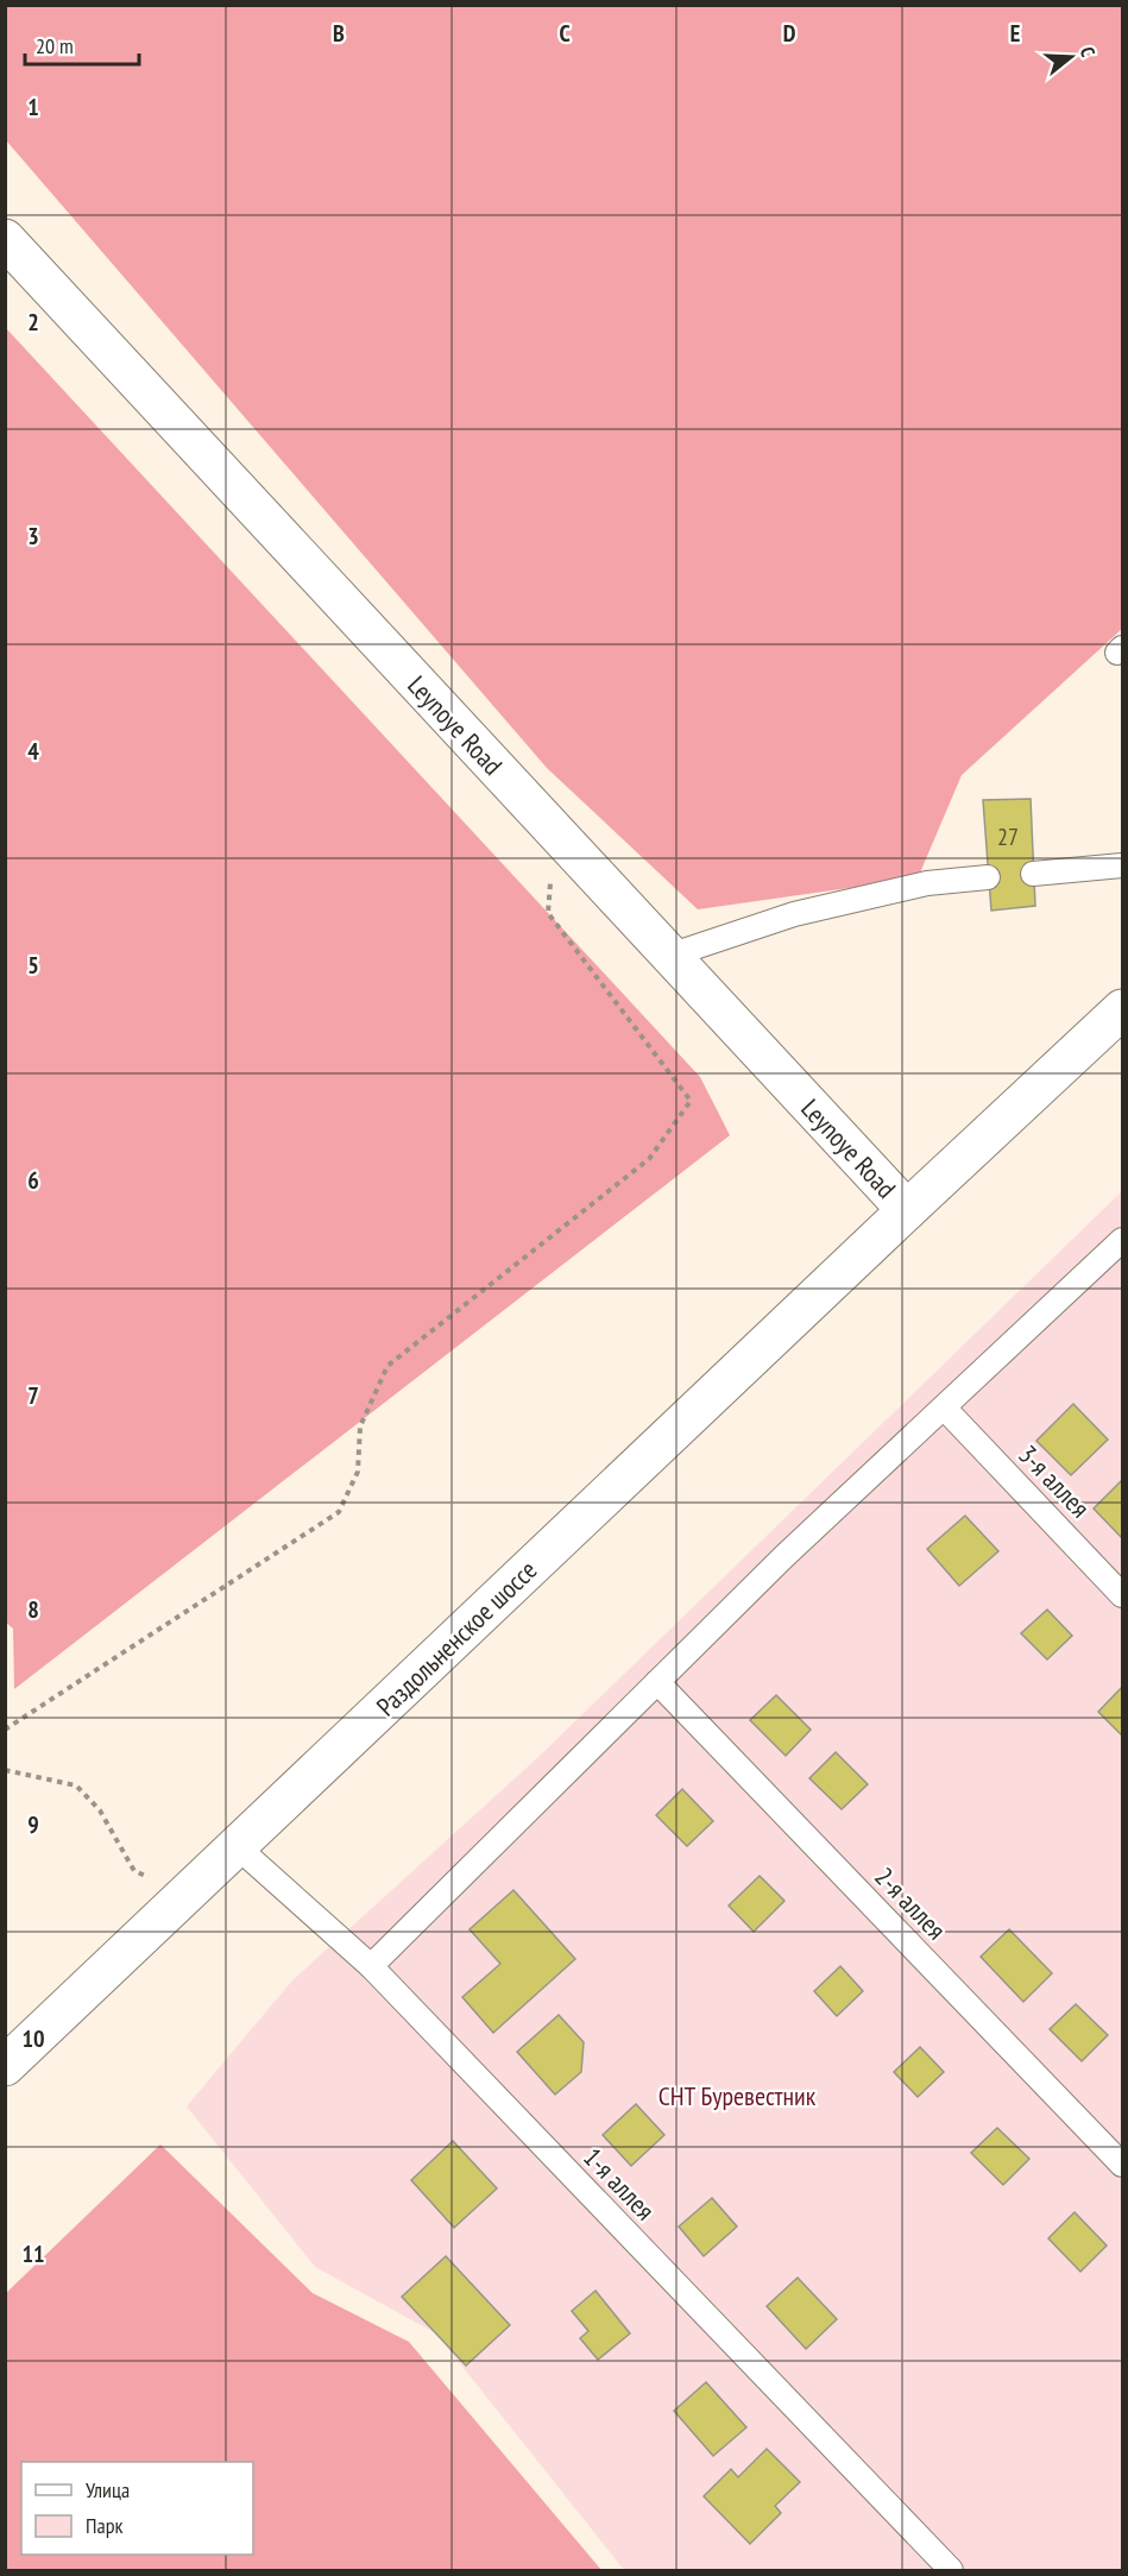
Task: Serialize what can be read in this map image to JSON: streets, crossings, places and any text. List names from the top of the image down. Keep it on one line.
{"streets":{"main road":["Leynoye Road","Раздольненское шоссе"],"lane":["3-я аллея","2-я аллея","1-я аллея"]},"crossings":[["Leynoye Road","Раздольненское шоссе"],["Раздольненское шоссе","1-я аллея"]],"parks":["СНТ Буревестник"],"house_numbers":["27"],"legend":["Улица","Парк"],"scale_bar":"20 m","north":"right","grid":{"columns":["B","C","D","E"],"rows":["1","2","3","4","5","6","7","8","9","10","11"]}}
